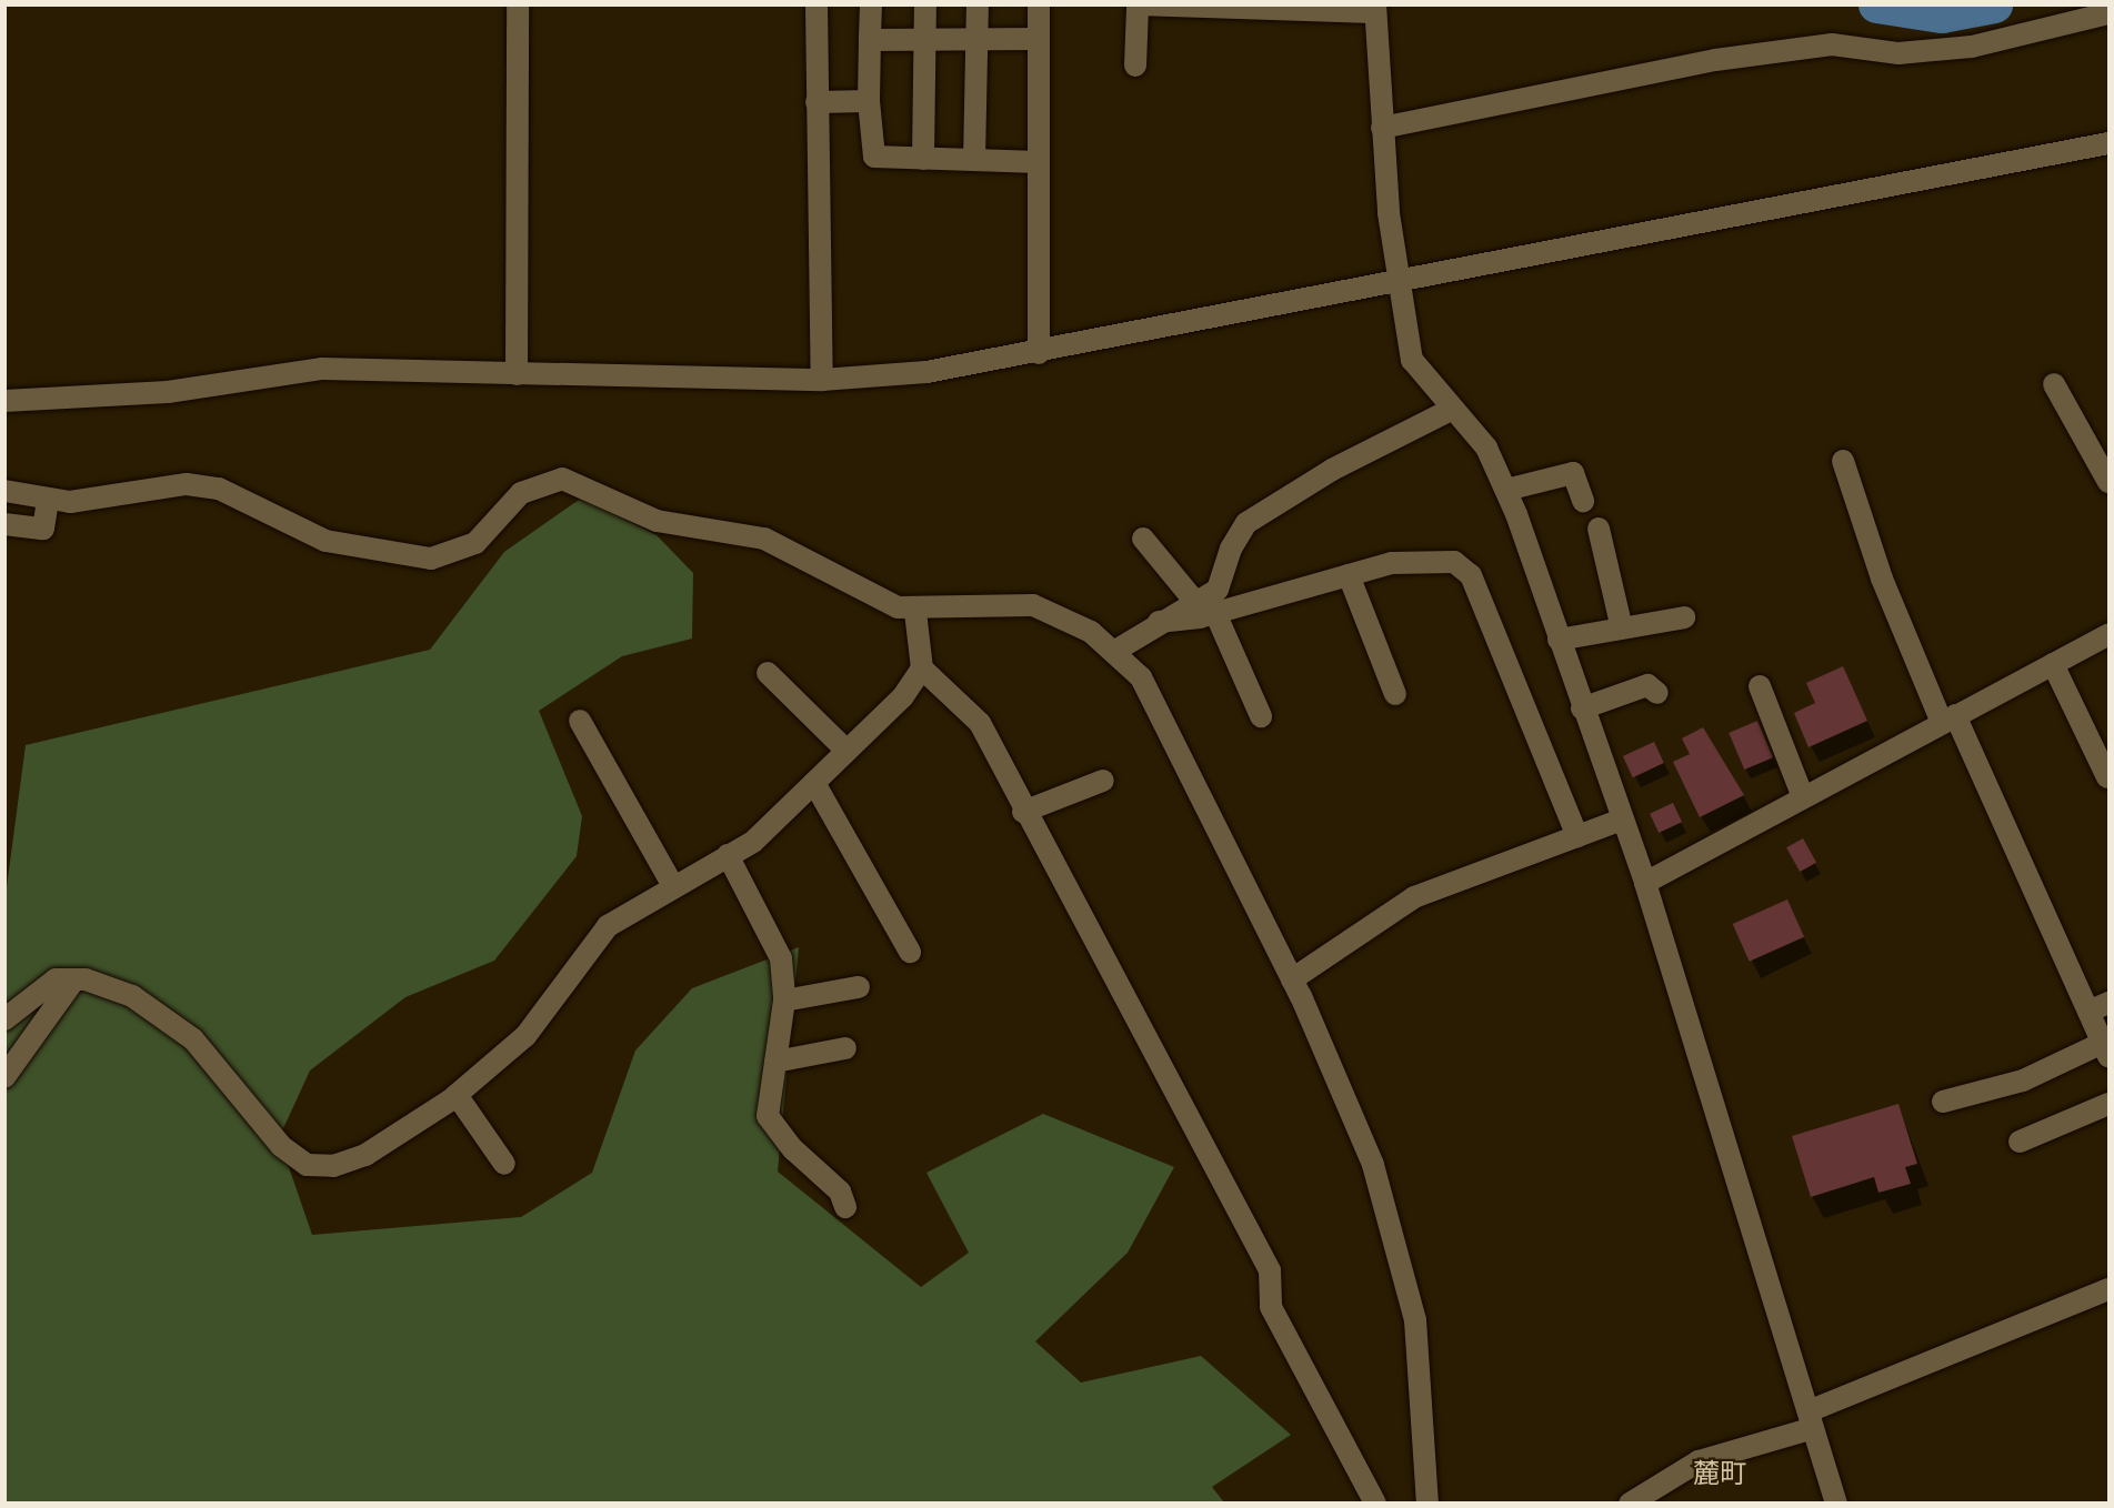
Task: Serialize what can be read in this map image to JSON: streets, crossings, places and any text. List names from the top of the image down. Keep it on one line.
{"districts":["麓町"]}
